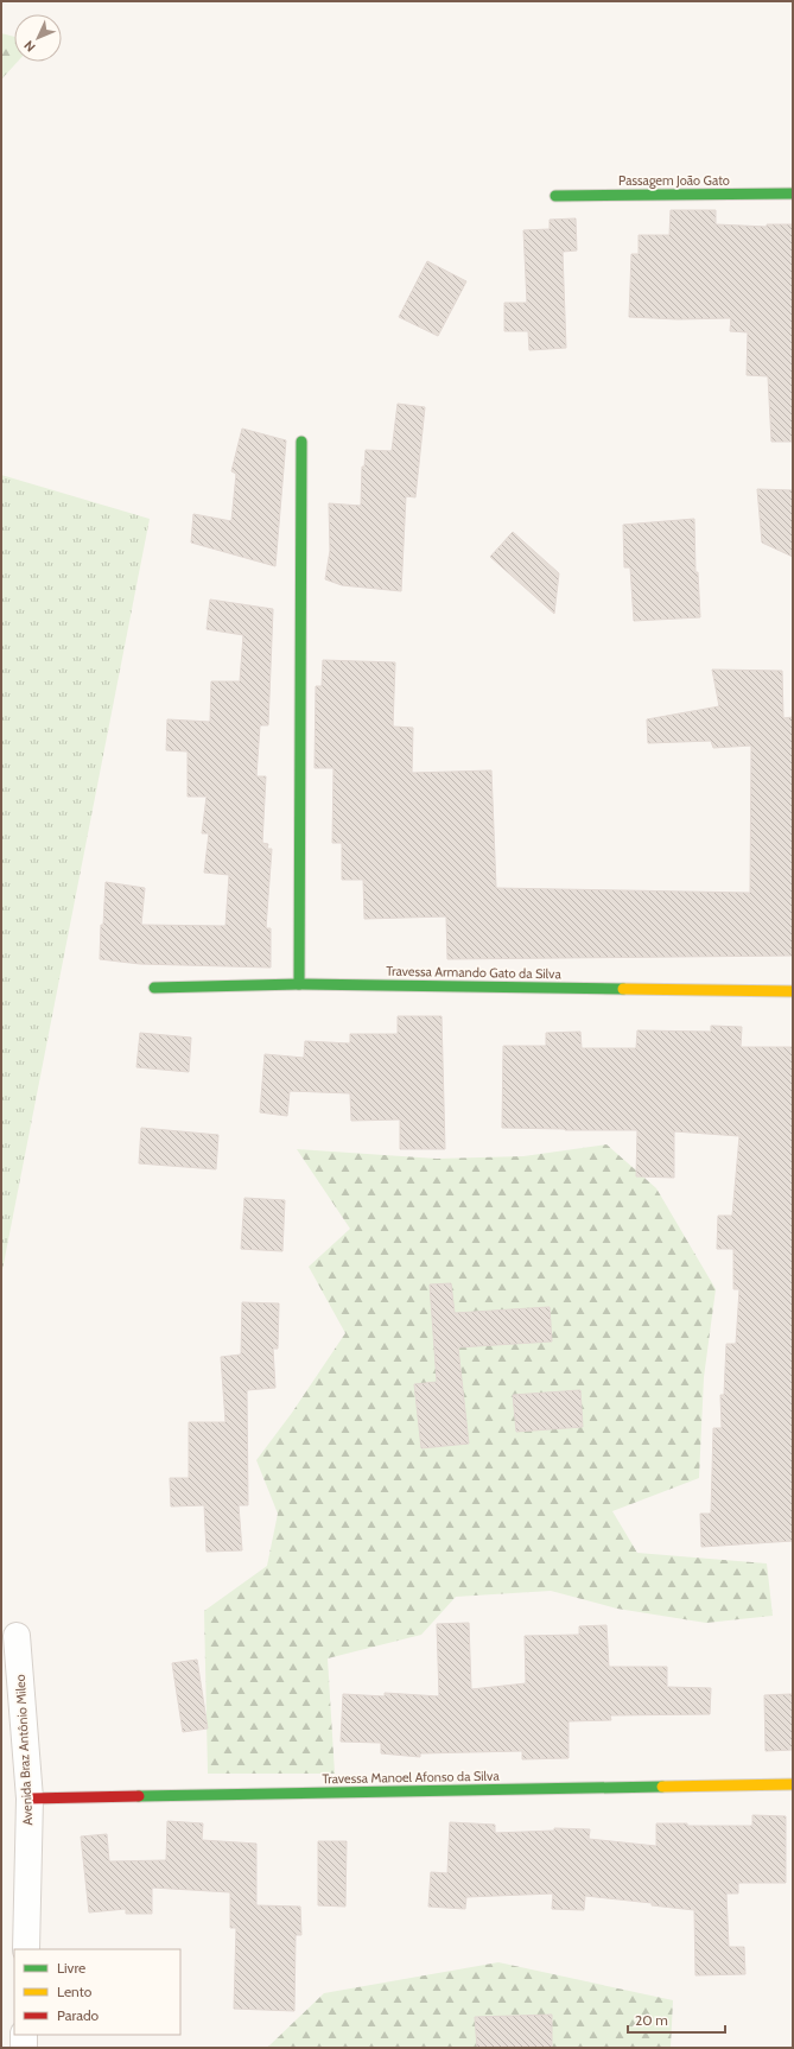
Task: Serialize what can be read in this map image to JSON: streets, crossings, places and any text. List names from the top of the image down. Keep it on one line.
{"streets":{"street":["Passagem João Gato","Travessa Armando Gato da Silva","Avenida Braz Antônio Mileo","Travessa Manoel Afonso da Silva"]},"crossings":[["Avenida Braz Antônio Mileo","Travessa Manoel Afonso da Silva"]],"legend":["Livre","Lento","Parado"],"scale_bar":"20 m","north":"bottom left"}
